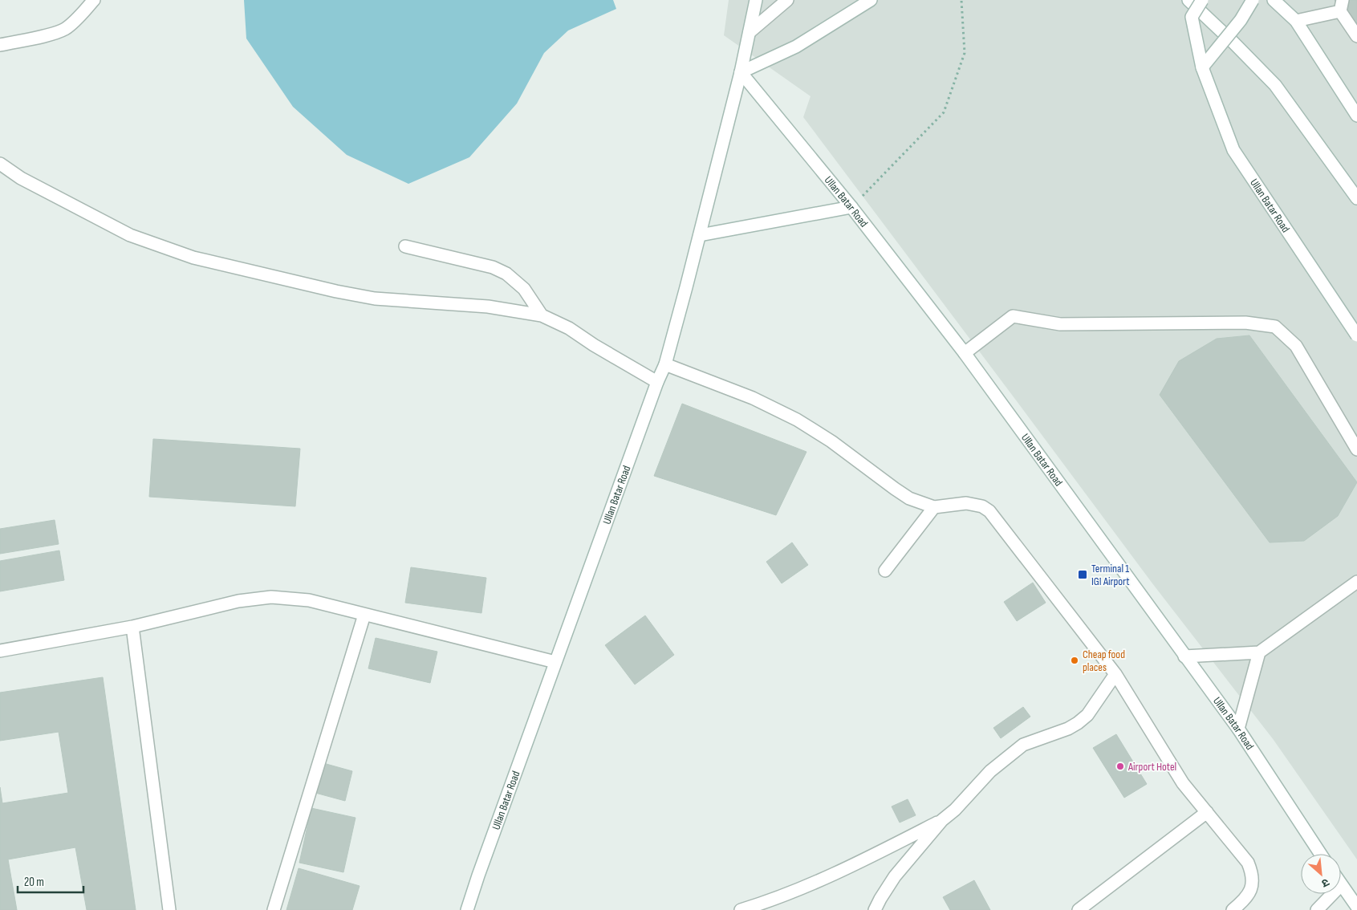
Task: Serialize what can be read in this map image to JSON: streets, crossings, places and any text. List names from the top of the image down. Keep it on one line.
{"streets":{"street":["Ullan Batar Road"]},"places":{"transit":["Terminal 1 IGI Airport"],"other":["Cheap food places","Airport Hotel"]},"scale_bar":"20 m","north":"bottom right"}
